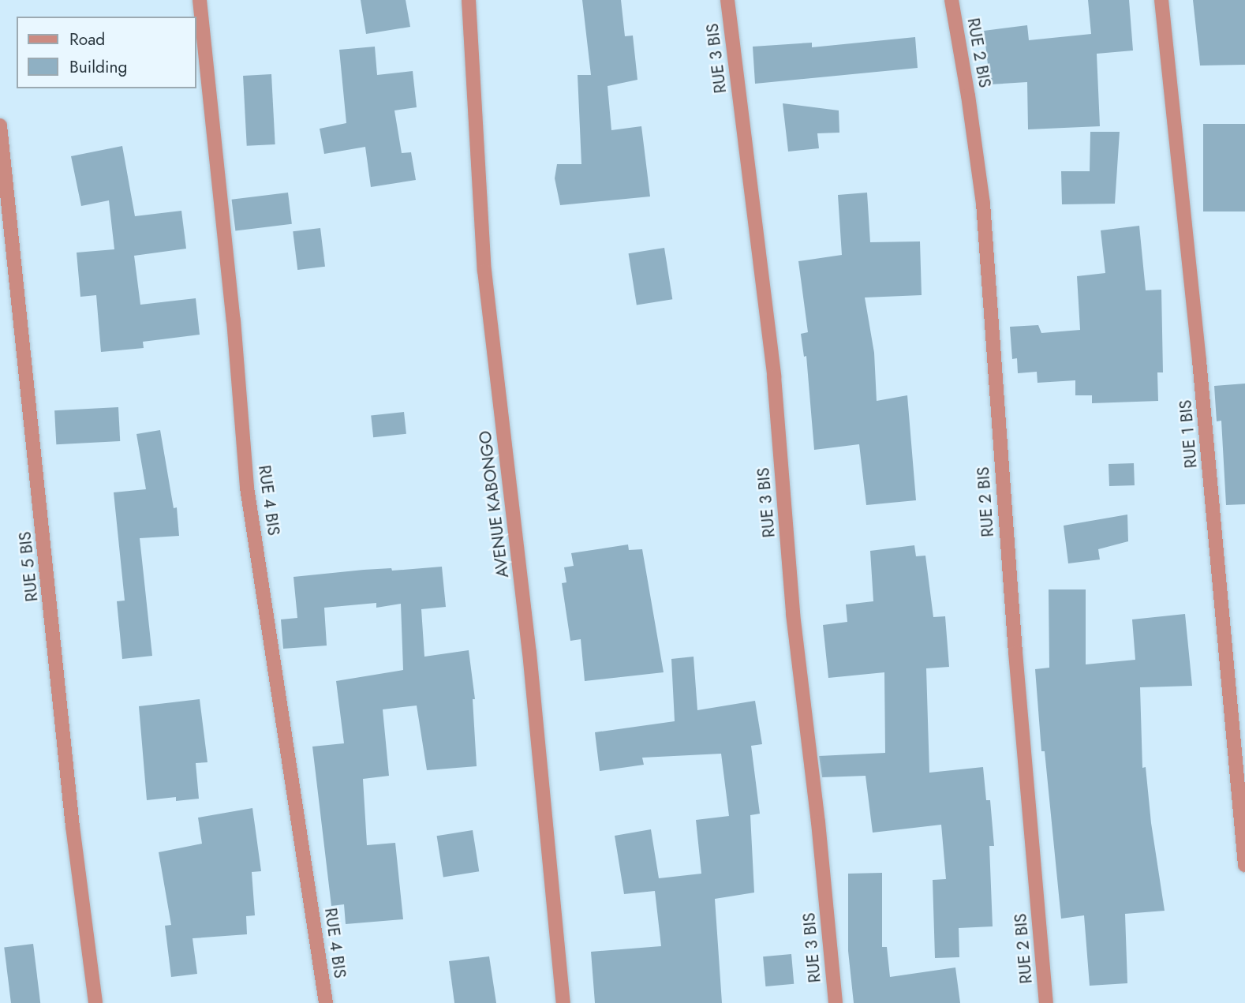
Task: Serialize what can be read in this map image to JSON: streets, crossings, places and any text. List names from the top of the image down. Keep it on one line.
{"streets":{"street":["RUE 2 BIS","RUE 3 BIS","RUE 1 BIS","RUE 4 BIS","AVENUE KABONGO","RUE 5 BIS"]},"legend":["Road","Building"]}
